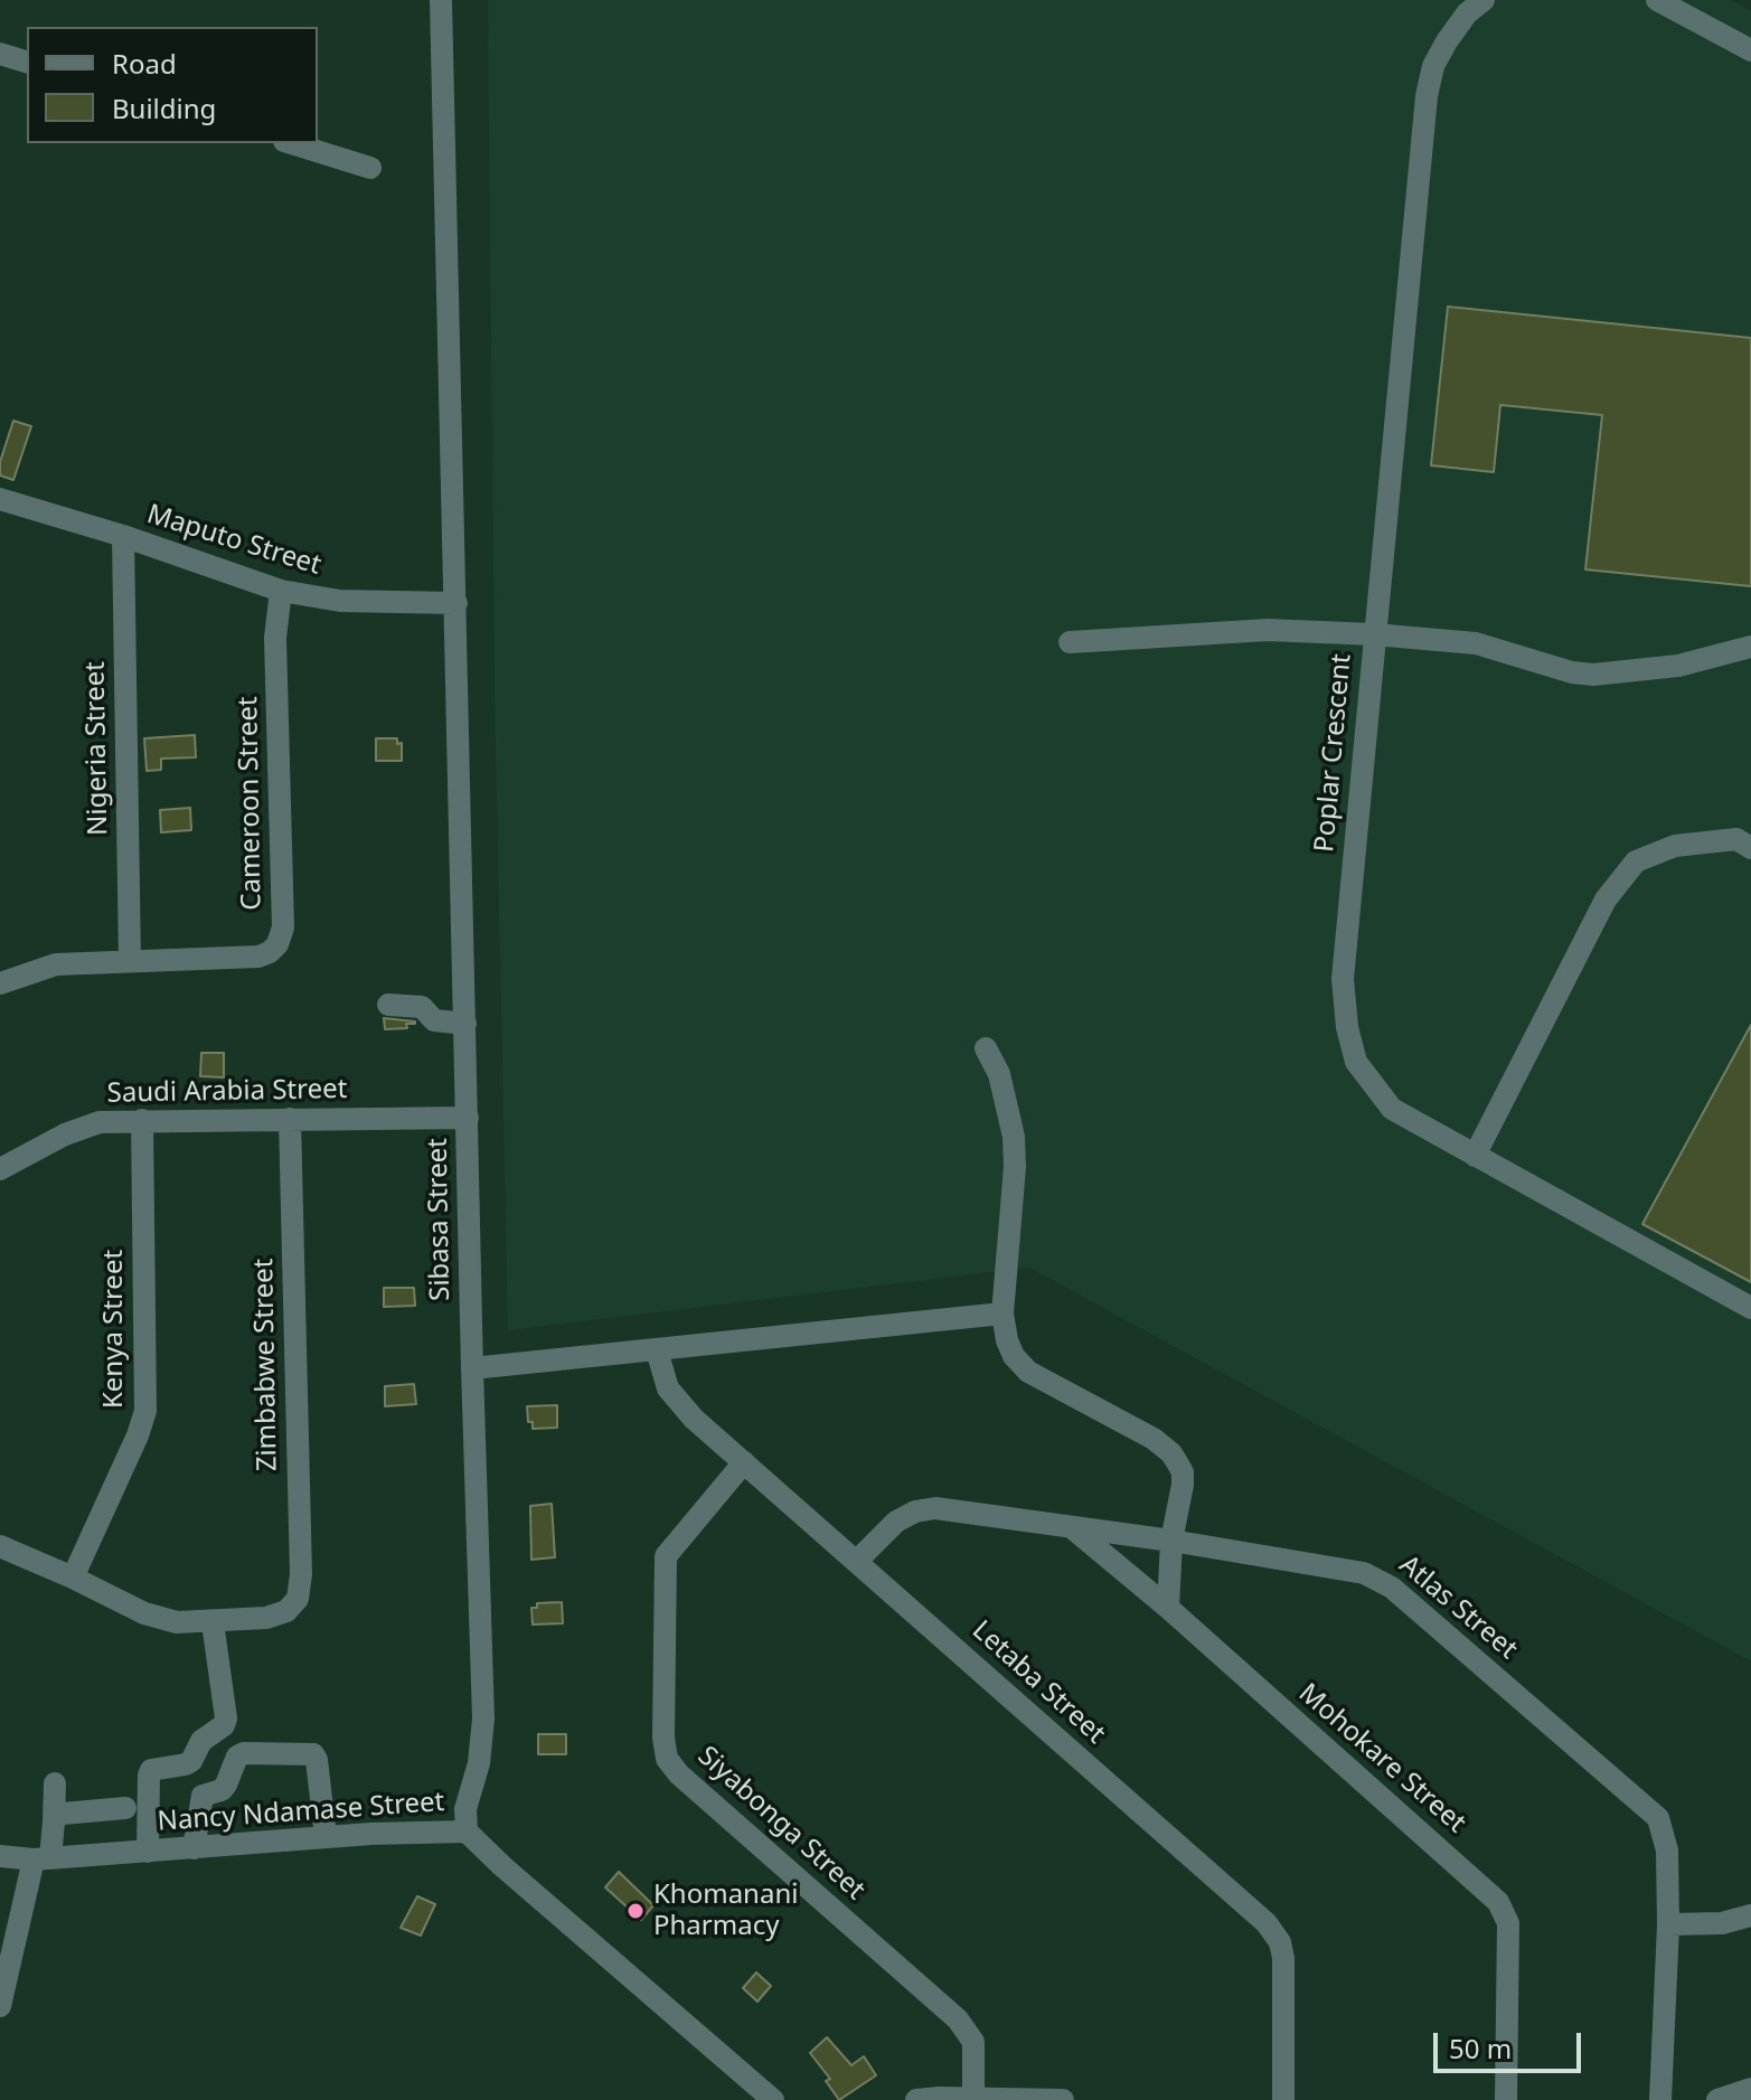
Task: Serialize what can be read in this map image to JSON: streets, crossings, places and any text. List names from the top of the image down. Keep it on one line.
{"streets":{"street":["Maputo Street","Nigeria Street","Poplar Crescent","Cameroon Street","Saudi Arabia Street","Sibasa Street","Kenya Street","Zimbabwe Street","Atlas Street","Letaba Street","Mohokare Street","Nancy Ndamase Street","Siyabonga Street"]},"crossings":[["Maputo Street","Nigeria Street"],["Maputo Street","Cameroon Street"],["Maputo Street","Sibasa Street"],["Nigeria Street","Cameroon Street"],["Saudi Arabia Street","Sibasa Street"],["Saudi Arabia Street","Kenya Street"],["Saudi Arabia Street","Zimbabwe Street"],["Sibasa Street","Nancy Ndamase Street"],["Atlas Street","Letaba Street"],["Atlas Street","Mohokare Street"],["Letaba Street","Siyabonga Street"]],"places":["Khomanani Pharmacy"],"legend":["Road","Building"],"scale_bar":"50 m"}
